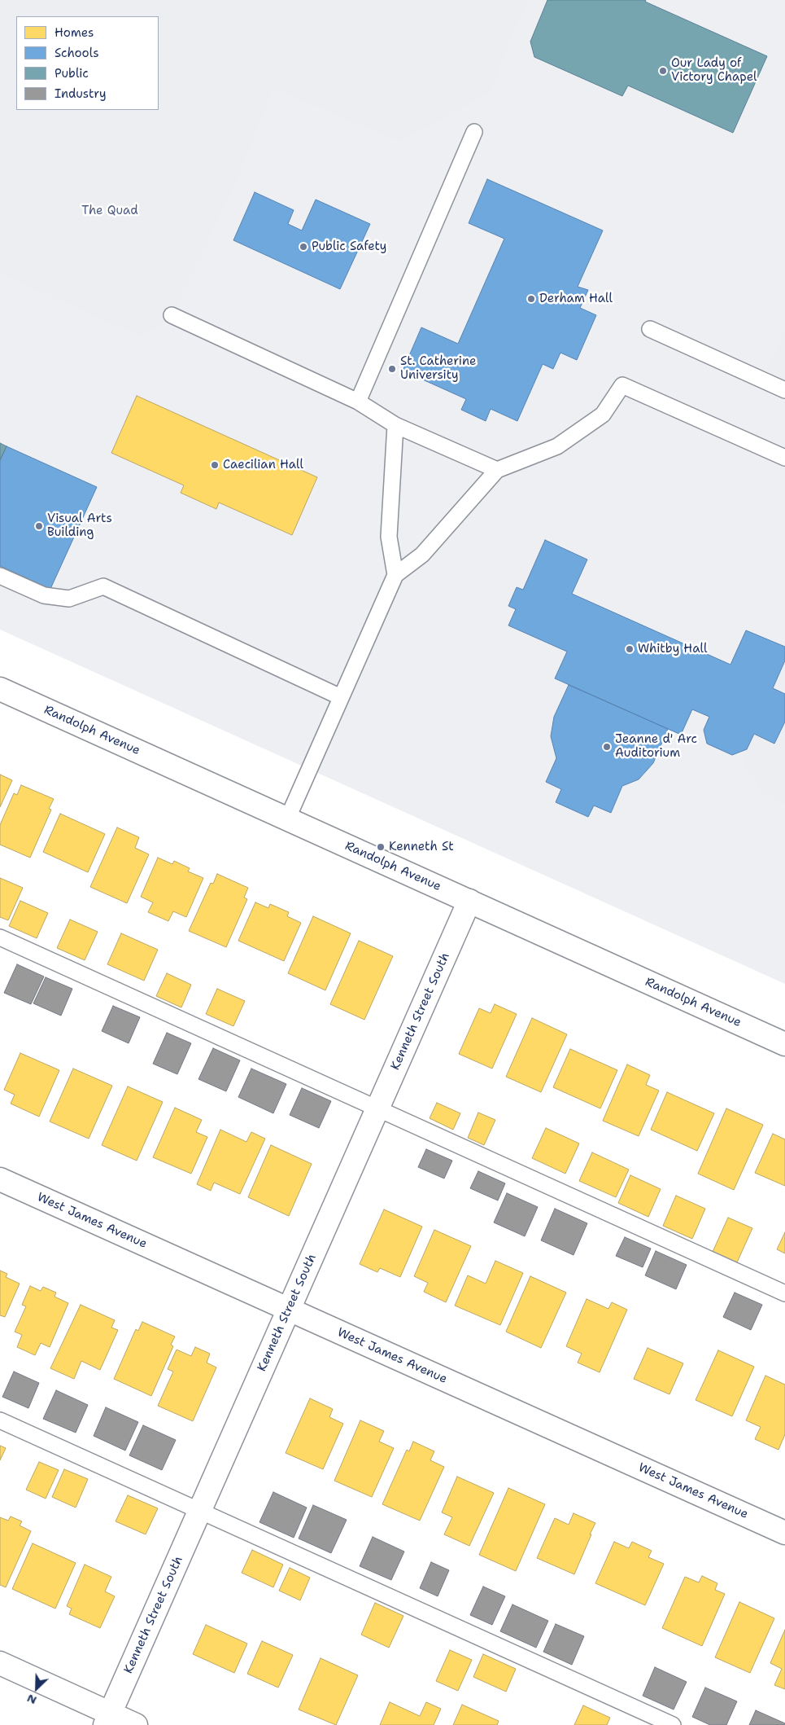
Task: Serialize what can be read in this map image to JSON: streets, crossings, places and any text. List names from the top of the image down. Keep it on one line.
{"streets":{"street":["Randolph Avenue","Kenneth Street South","West James Avenue"]},"crossings":[["Randolph Avenue","Kenneth Street South"],["Kenneth Street South","West James Avenue"]],"parks":["The Quad"],"places":["Our Lady of Victory Chapel","Public Safety","Derham Hall","St. Catherine University","Caecilian Hall","Visual Arts Building","Whitby Hall","Jeanne d' Arc Auditorium","Kenneth St"],"legend":["Homes","Schools","Public","Industry"],"north":"bottom left"}
